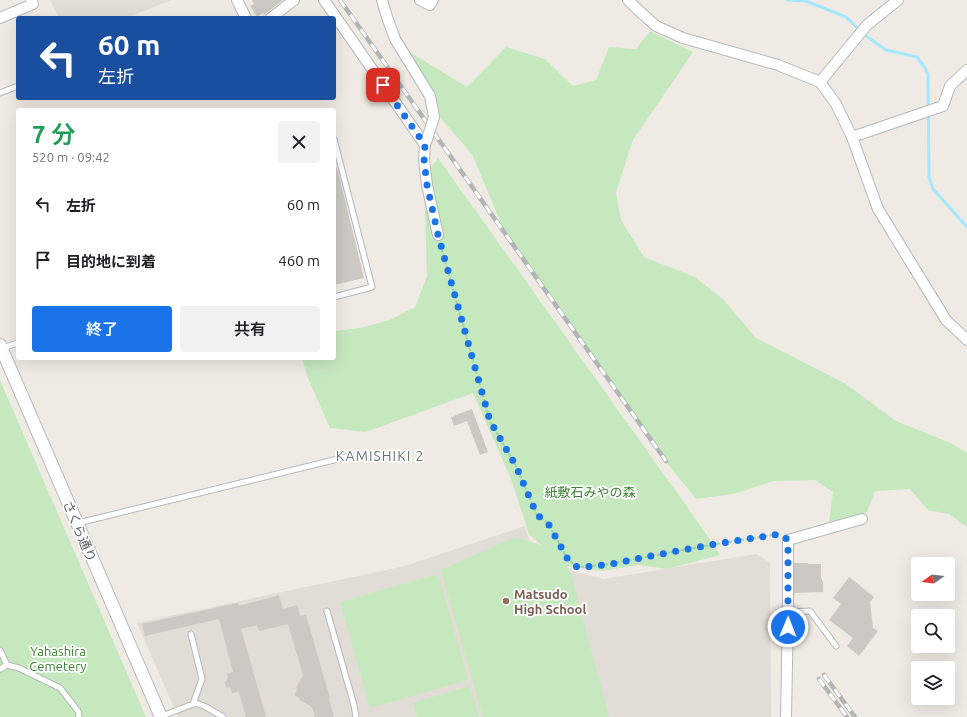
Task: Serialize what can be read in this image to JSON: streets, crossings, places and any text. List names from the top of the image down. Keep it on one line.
{"streets":{"street":["さくら通り"]},"districts":["KAMISHIKI 2"],"parks":["紙敷石みやの森","Yahashira Cemetery"],"places":["Matsudo High School"],"north":"left","page":{"turn":["60 m","左折"],"heading":["7 分","520 m · 09:42"],"list":[{"name":"左折","value":"60 m"},{"name":"目的地に到着","value":"460 m"}],"buttons":["終了","共有"]}}
